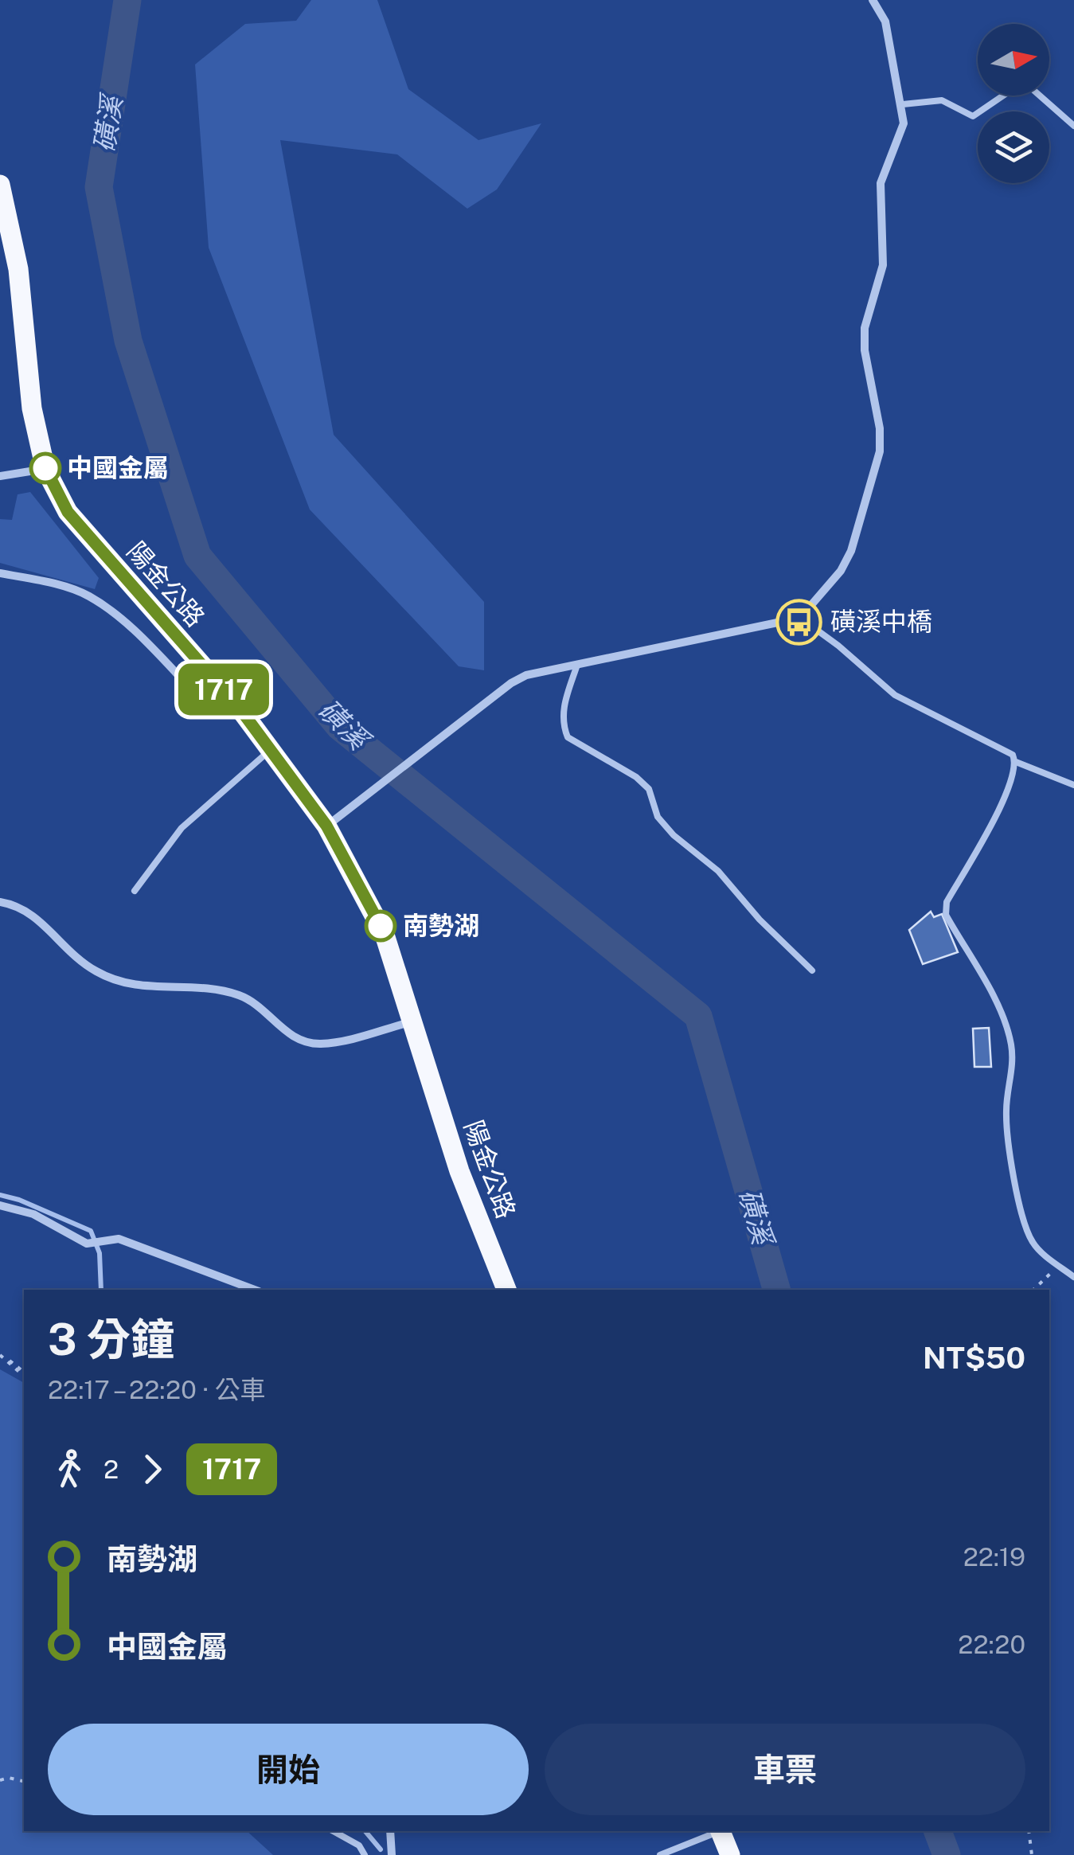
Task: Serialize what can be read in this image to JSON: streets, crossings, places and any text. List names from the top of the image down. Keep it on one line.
{"streets":{"main road":["陽金公路"]},"water":["磺溪"],"places":{"other":["中國金屬","南勢湖"],"bus stop":["磺溪中橋"]},"lines":["bus line 1717"],"north":"right","page":{"on_map":"1717","heading":["3 分鐘","22:17 – 22:20 · 公車","NT$50"],"legs":["2","1717"],"list":[{"name":"南勢湖","value":"22:19"},{"name":"中國金屬","value":"22:20"}],"buttons":["開始","車票"]}}
